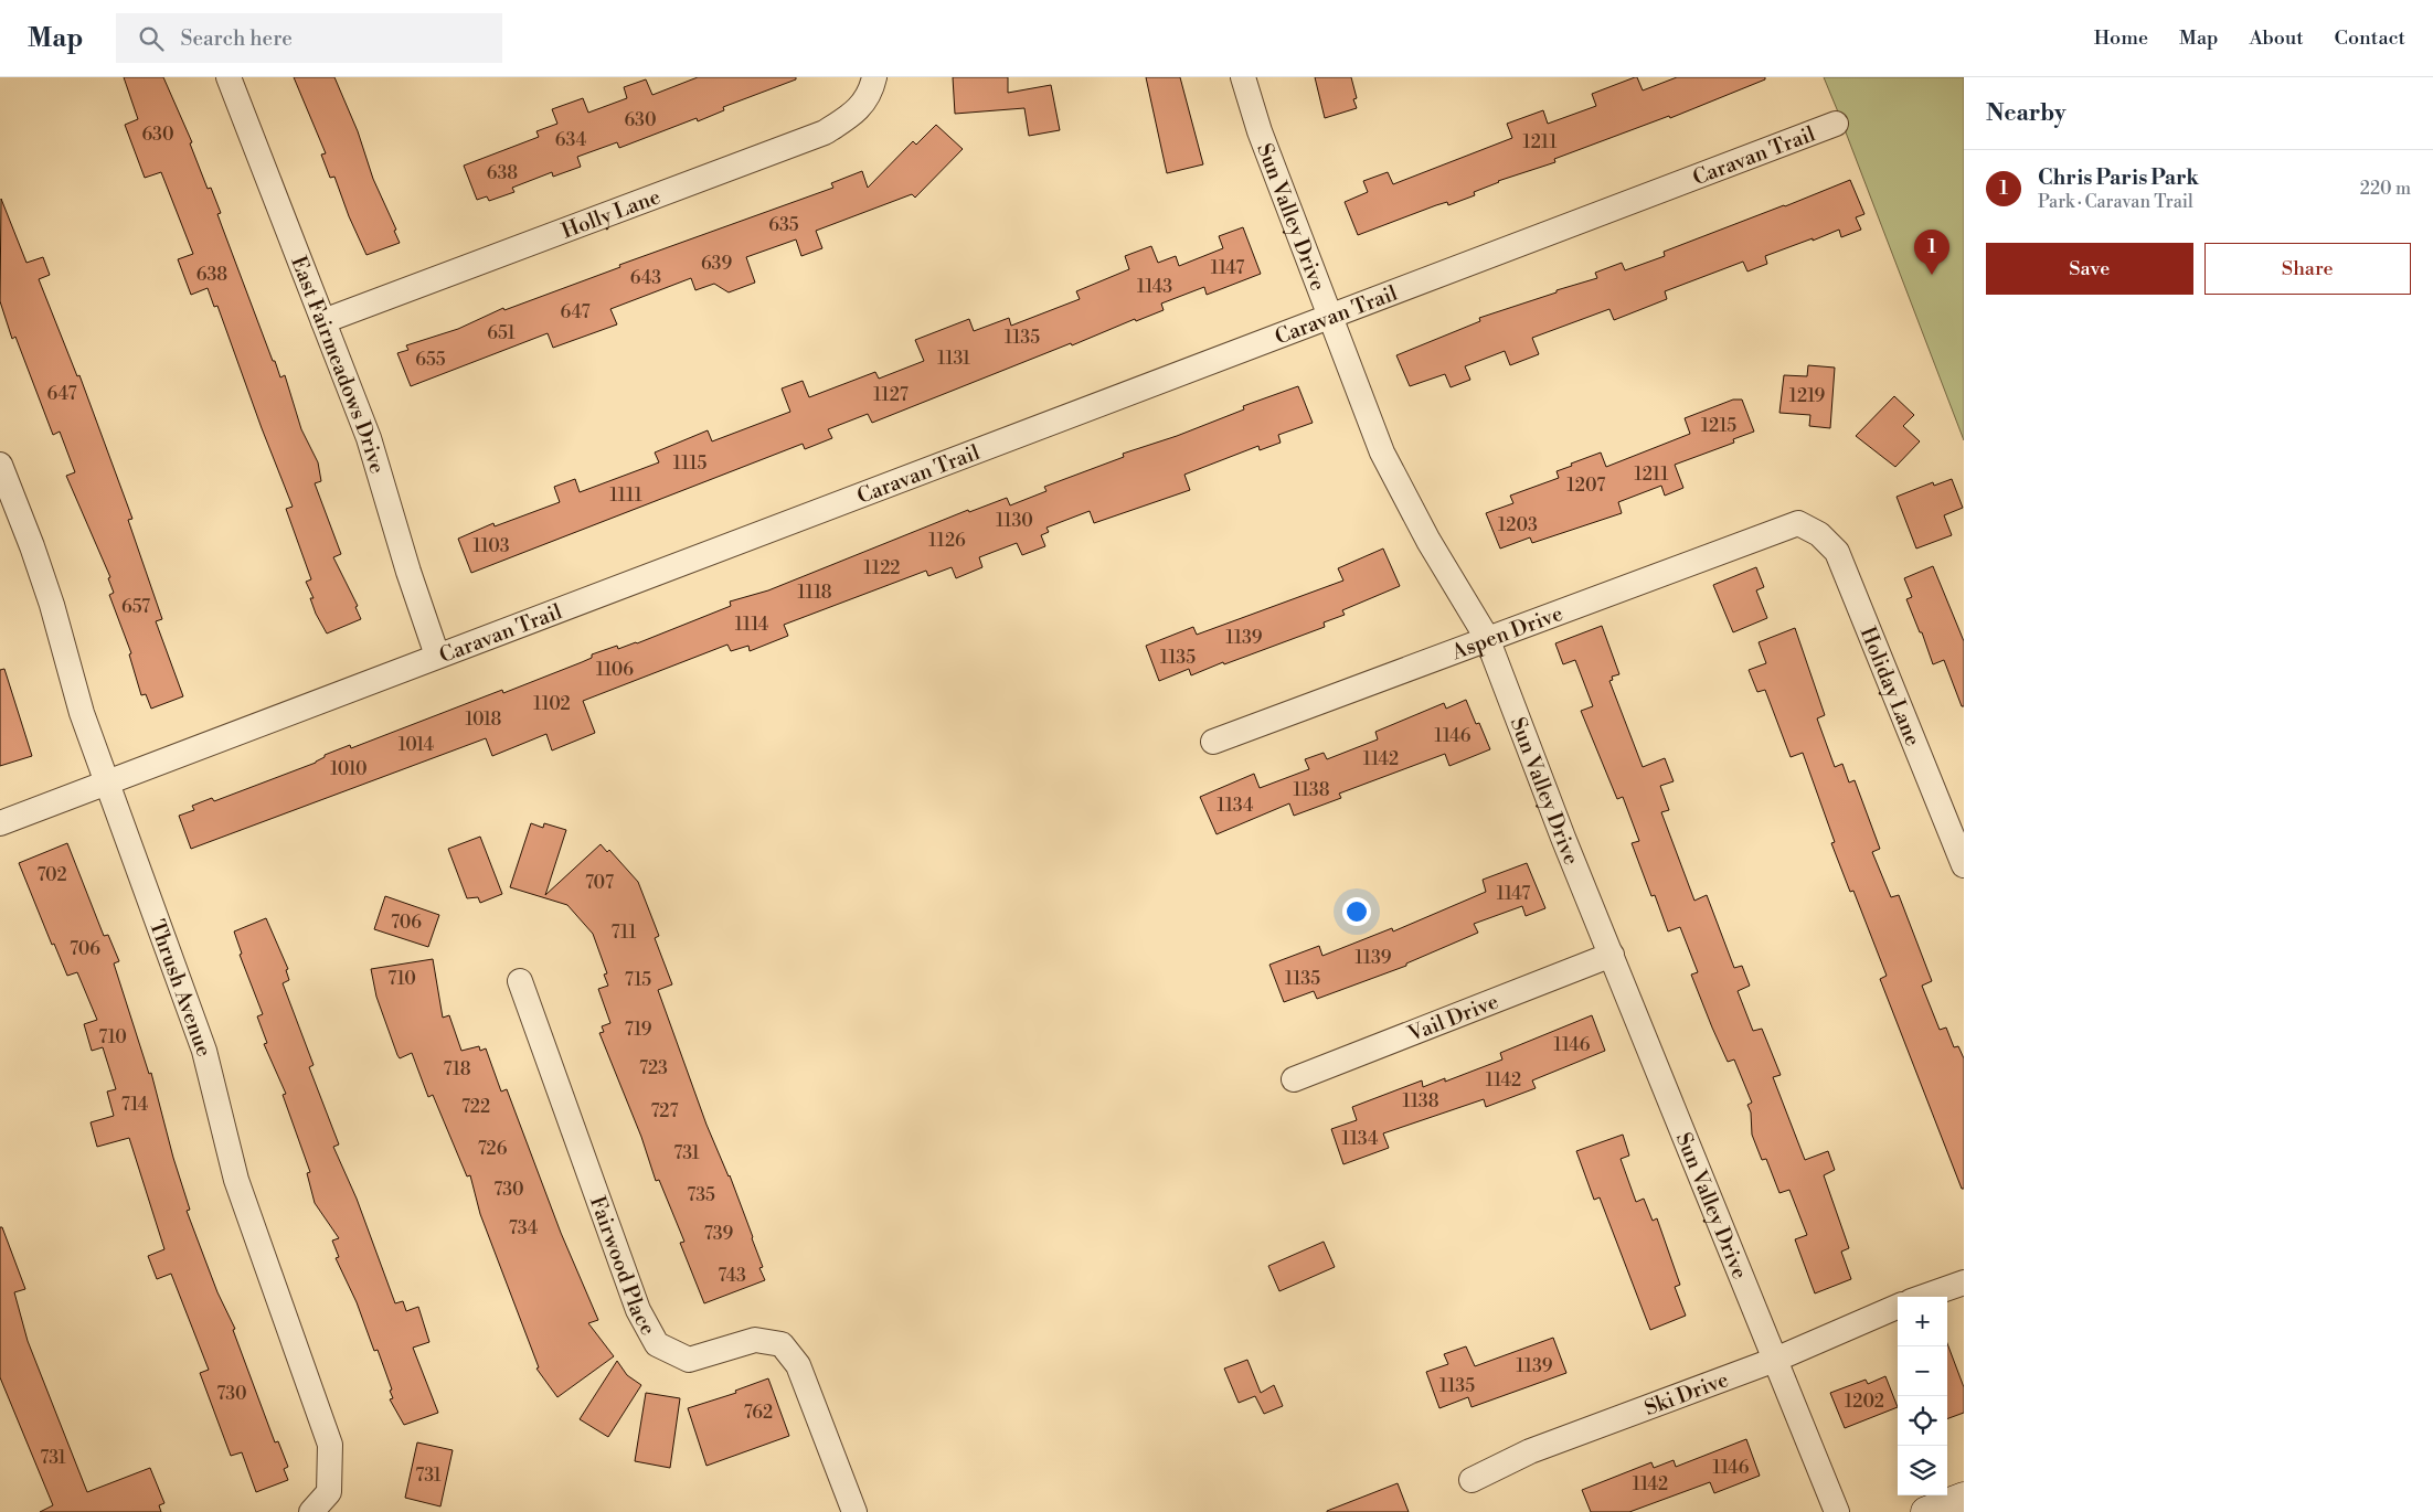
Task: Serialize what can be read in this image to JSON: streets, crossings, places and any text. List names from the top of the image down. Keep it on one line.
{"streets":{"street":["Caravan Trail","Holly Lane","Sun Valley Drive","East Fairmeadows Drive","Aspen Drive","Holiday Lane","Thrush Avenue","Vail Drive","Fairwood Place","Ski Drive"]},"crossings":[["Caravan Trail","Sun Valley Drive"],["Caravan Trail","East Fairmeadows Drive"],["Caravan Trail","Thrush Avenue"],["Holly Lane","East Fairmeadows Drive"],["Sun Valley Drive","Aspen Drive"],["Sun Valley Drive","Vail Drive"],["Sun Valley Drive","Ski Drive"],["Aspen Drive","Holiday Lane"]],"house_numbers":["630","630","634","1211","638","635","639","1147","638","643","1143","647","651","1135","1131","655","647","1127","1219","1215","1115","1211","1207","1111","1130","1203","1126","1103","1122","1118","657","1114","1139","1135","1106","1102","1018","1146","1014","1142","1010","1138","1134","702","707","1147","706","711","706","1139","710","1135","715","719","710","1146","723","718","1142","1138","714","722","727","1134","726","731","730","735","734","739","743","1139","1135","730","1202","762","731","1146","731","1142"],"page":{"header":"Map","search":"Search here","nav":["Home","Map","About","Contact"],"heading":"Nearby","list":[{"mark":"1","name":"Chris Paris Park","note":"Park · Caravan Trail","value":"220 m"}],"buttons":["Save","Share"],"pins":"1","map_buttons":["+","−"]}}
